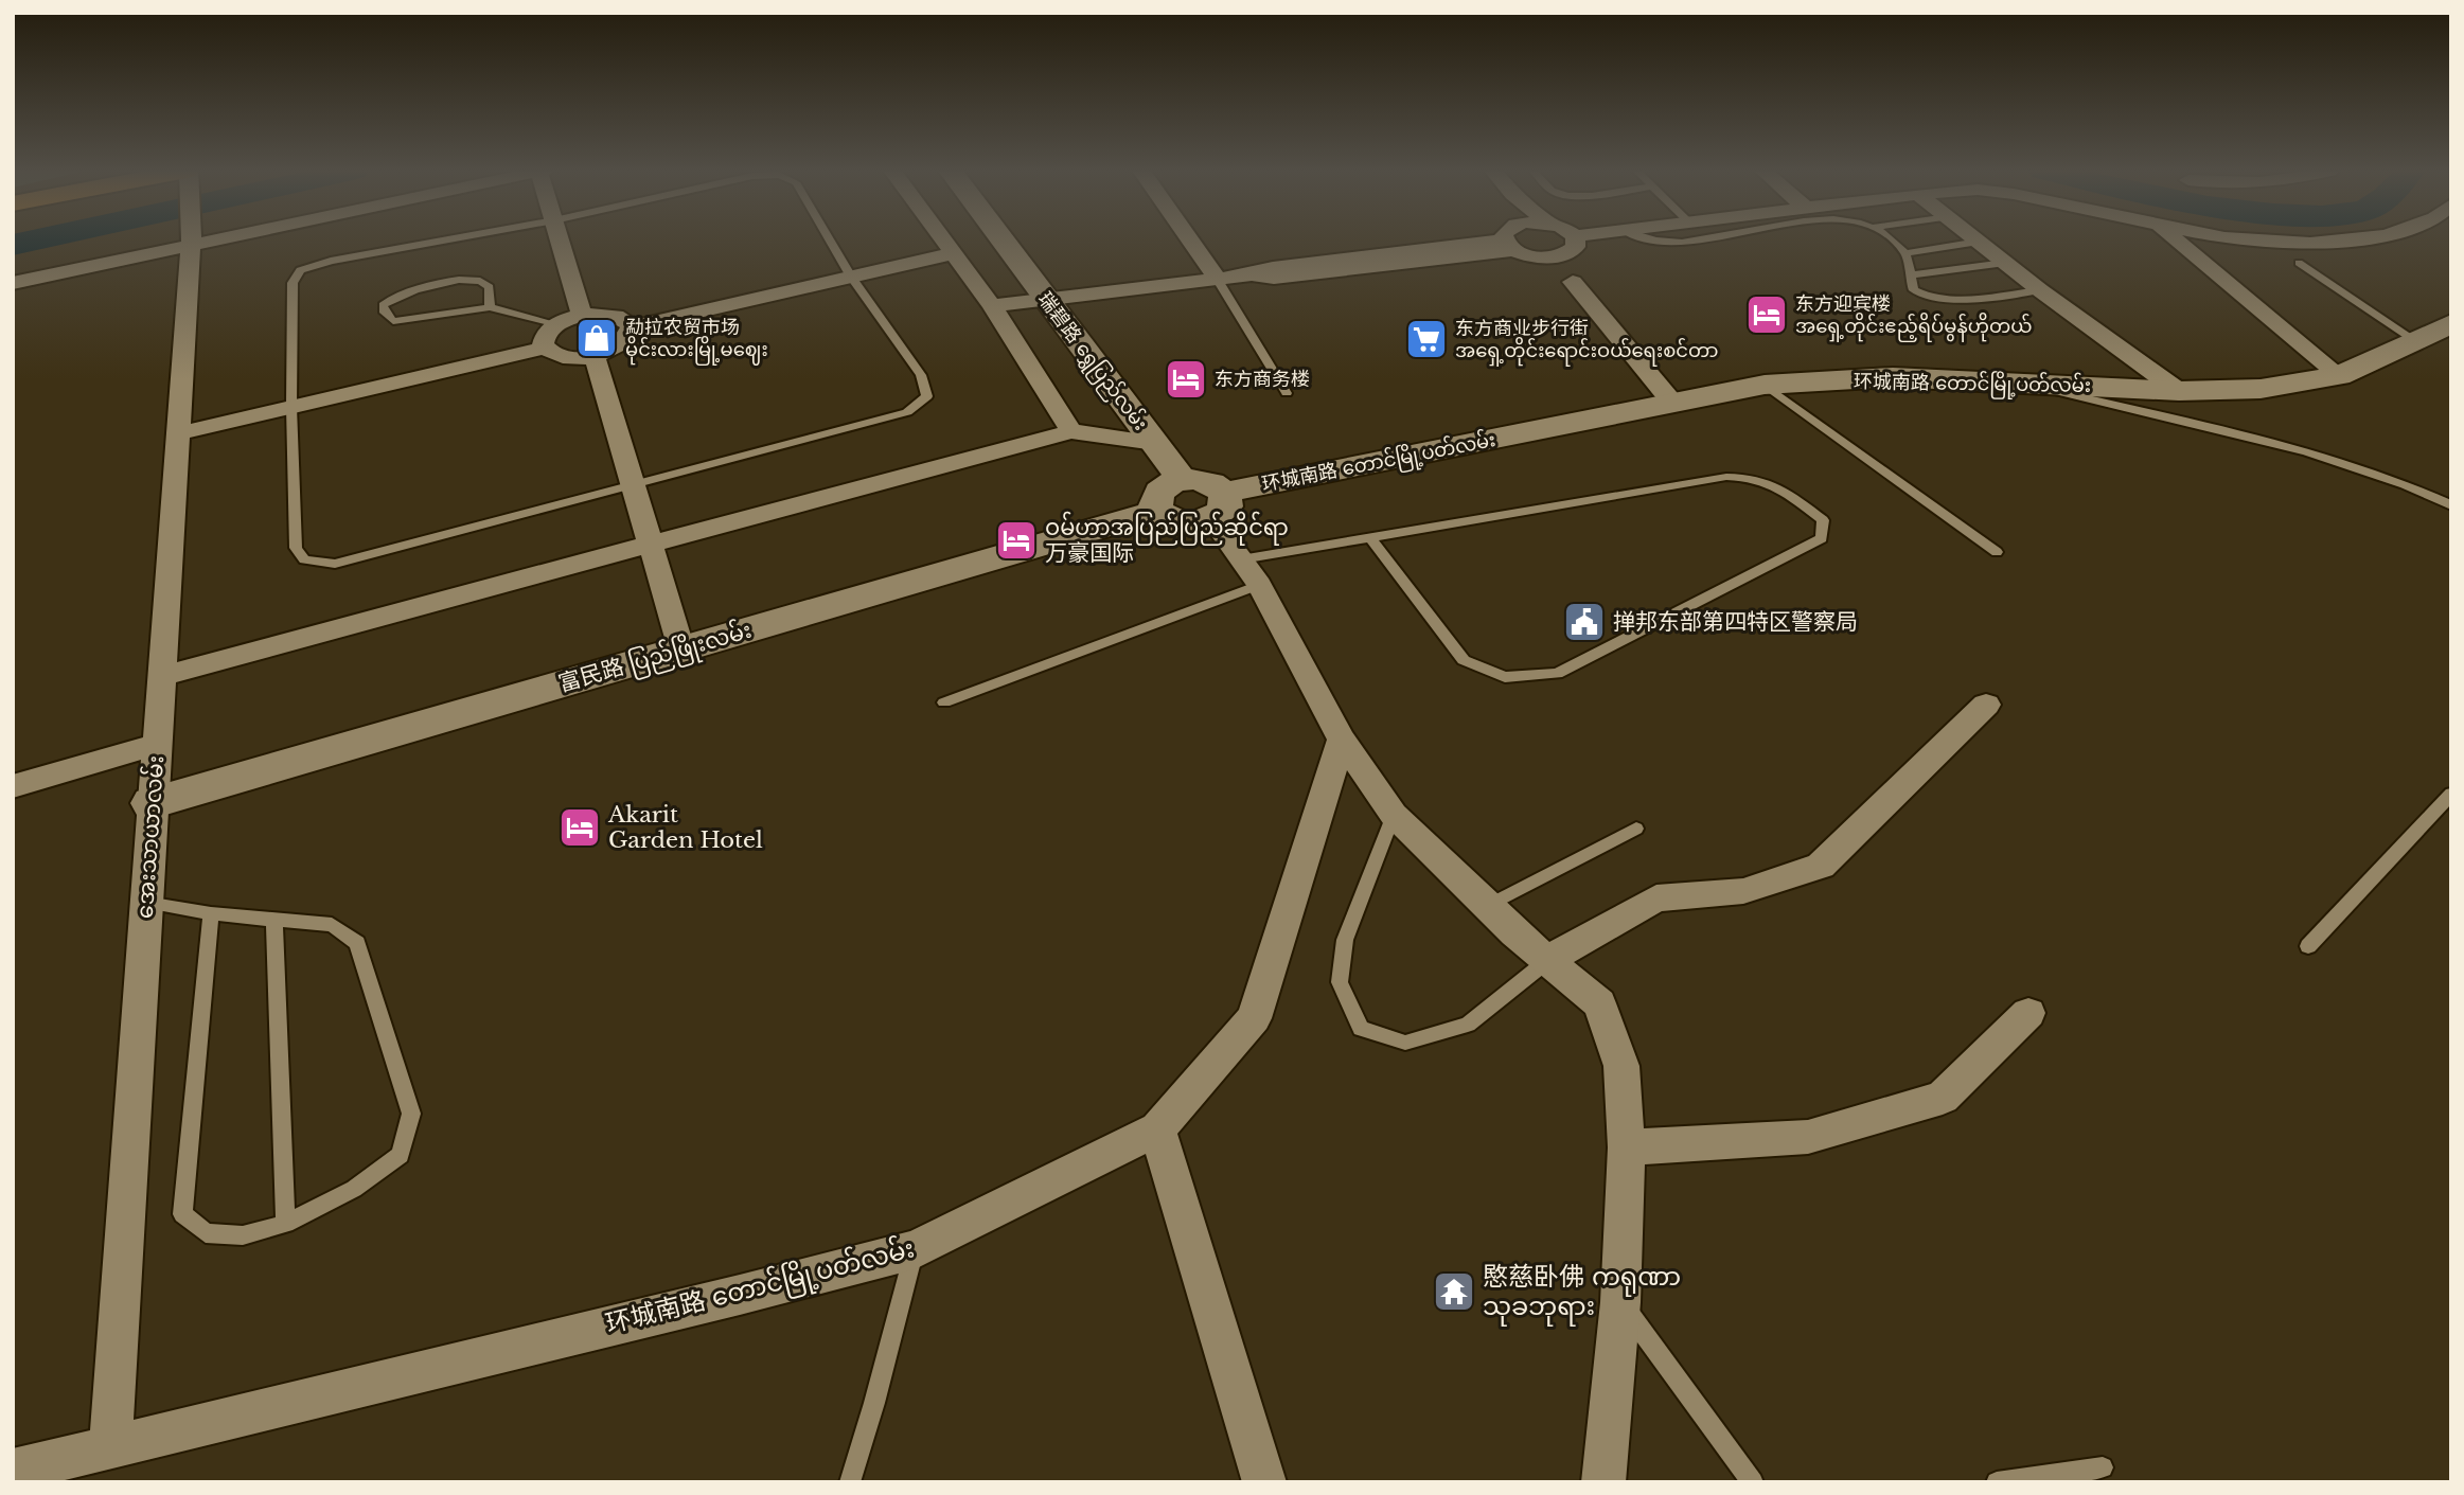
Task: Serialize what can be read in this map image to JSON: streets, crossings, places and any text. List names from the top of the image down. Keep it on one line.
{"streets":{"street":["瑞碧路 ရွှေပြည်လမ်း","环城南路 တောင်မြို့ပတ်လမ်း","富民路 ပြည်ဖြိုးလမ်း","အေးသာယာလမ်း"]},"crossings":[["瑞碧路 ရွှေပြည်လမ်း","环城南路 တောင်မြို့ပတ်လမ်း"],["瑞碧路 ရွှေပြည်လမ်း","富民路 ပြည်ဖြိုးလမ်း"],["环城南路 တောင်မြို့ပတ်လမ်း","富民路 ပြည်ဖြိုးလမ်း"],["环城南路 တောင်မြို့ပတ်လမ်း","အေးသာယာလမ်း"],["富民路 ပြည်ဖြိုးလမ်း","အေးသာယာလမ်း"]],"places":{"hotel":["东方迎宾楼 အရှေ့တိုင်းဧည့်ရိပ်မွန်ဟိုတယ်","东方商务楼","ဝမ်ဟာအပြည်ပြည်ဆိုင်ရာ 万豪国际","Akarit Garden Hotel"],"shop":["勐拉农贸市场 မိုင်းလားမြို့မဈေး"],"supermarket":["东方商业步行街 အရှေ့တိုင်းရောင်းဝယ်ရေးစင်တာ"],"public building":["掸邦东部第四特区警察局"],"temple":["愍慈卧佛 ကရုဏာ သုခဘုရား"]}}
